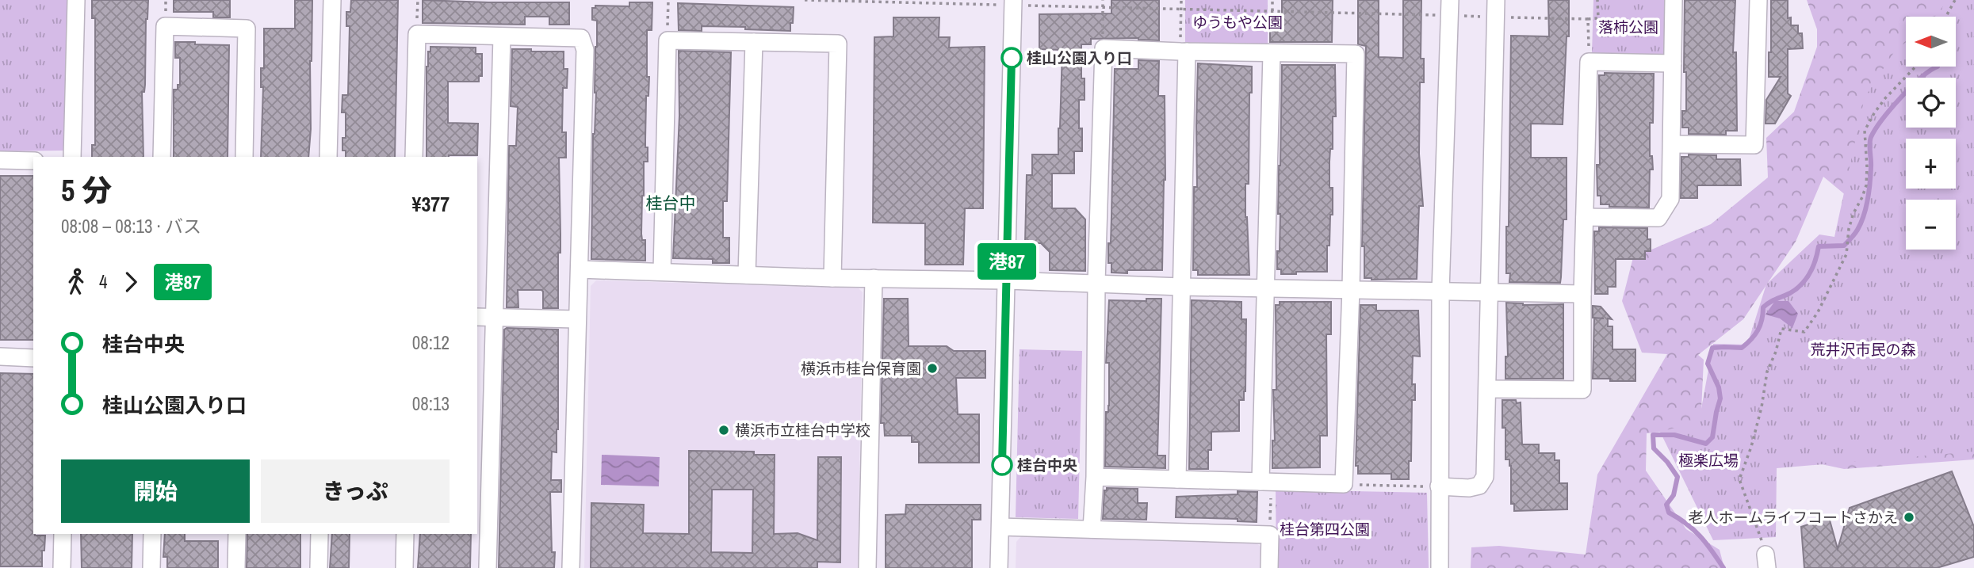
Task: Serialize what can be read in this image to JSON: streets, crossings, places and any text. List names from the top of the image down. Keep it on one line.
{"districts":["桂台中"],"parks":["ゆうもや公園","落柿公園","荒井沢市民の森","極楽広場","桂台第四公園"],"places":["桂山公園入り口","横浜市桂台保育園","横浜市立桂台中学校","桂台中央","老人ホームライフコートさかえ"],"lines":["bus line 港87"],"north":"left","page":{"on_map":"港87","map_buttons":["+","−"],"heading":["5 分","08:08 – 08:13 · バス","¥377"],"legs":["4","港87"],"list":[{"name":"桂台中央","value":"08:12"},{"name":"桂山公園入り口","value":"08:13"}],"buttons":["開始","きっぷ"]}}
